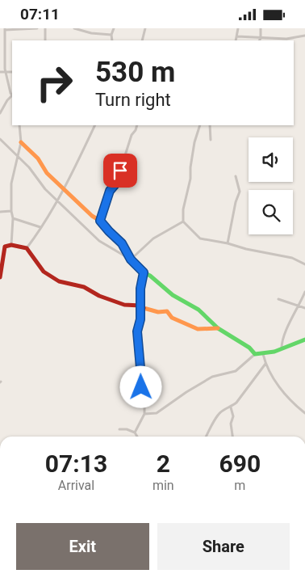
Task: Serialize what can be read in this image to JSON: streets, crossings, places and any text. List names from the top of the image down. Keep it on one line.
{"page":{"status":"07:11","turn":["530 m","Turn right"],"eta":["07:13","Arrival","2","min","690","m"],"buttons":["Exit","Share"]}}
